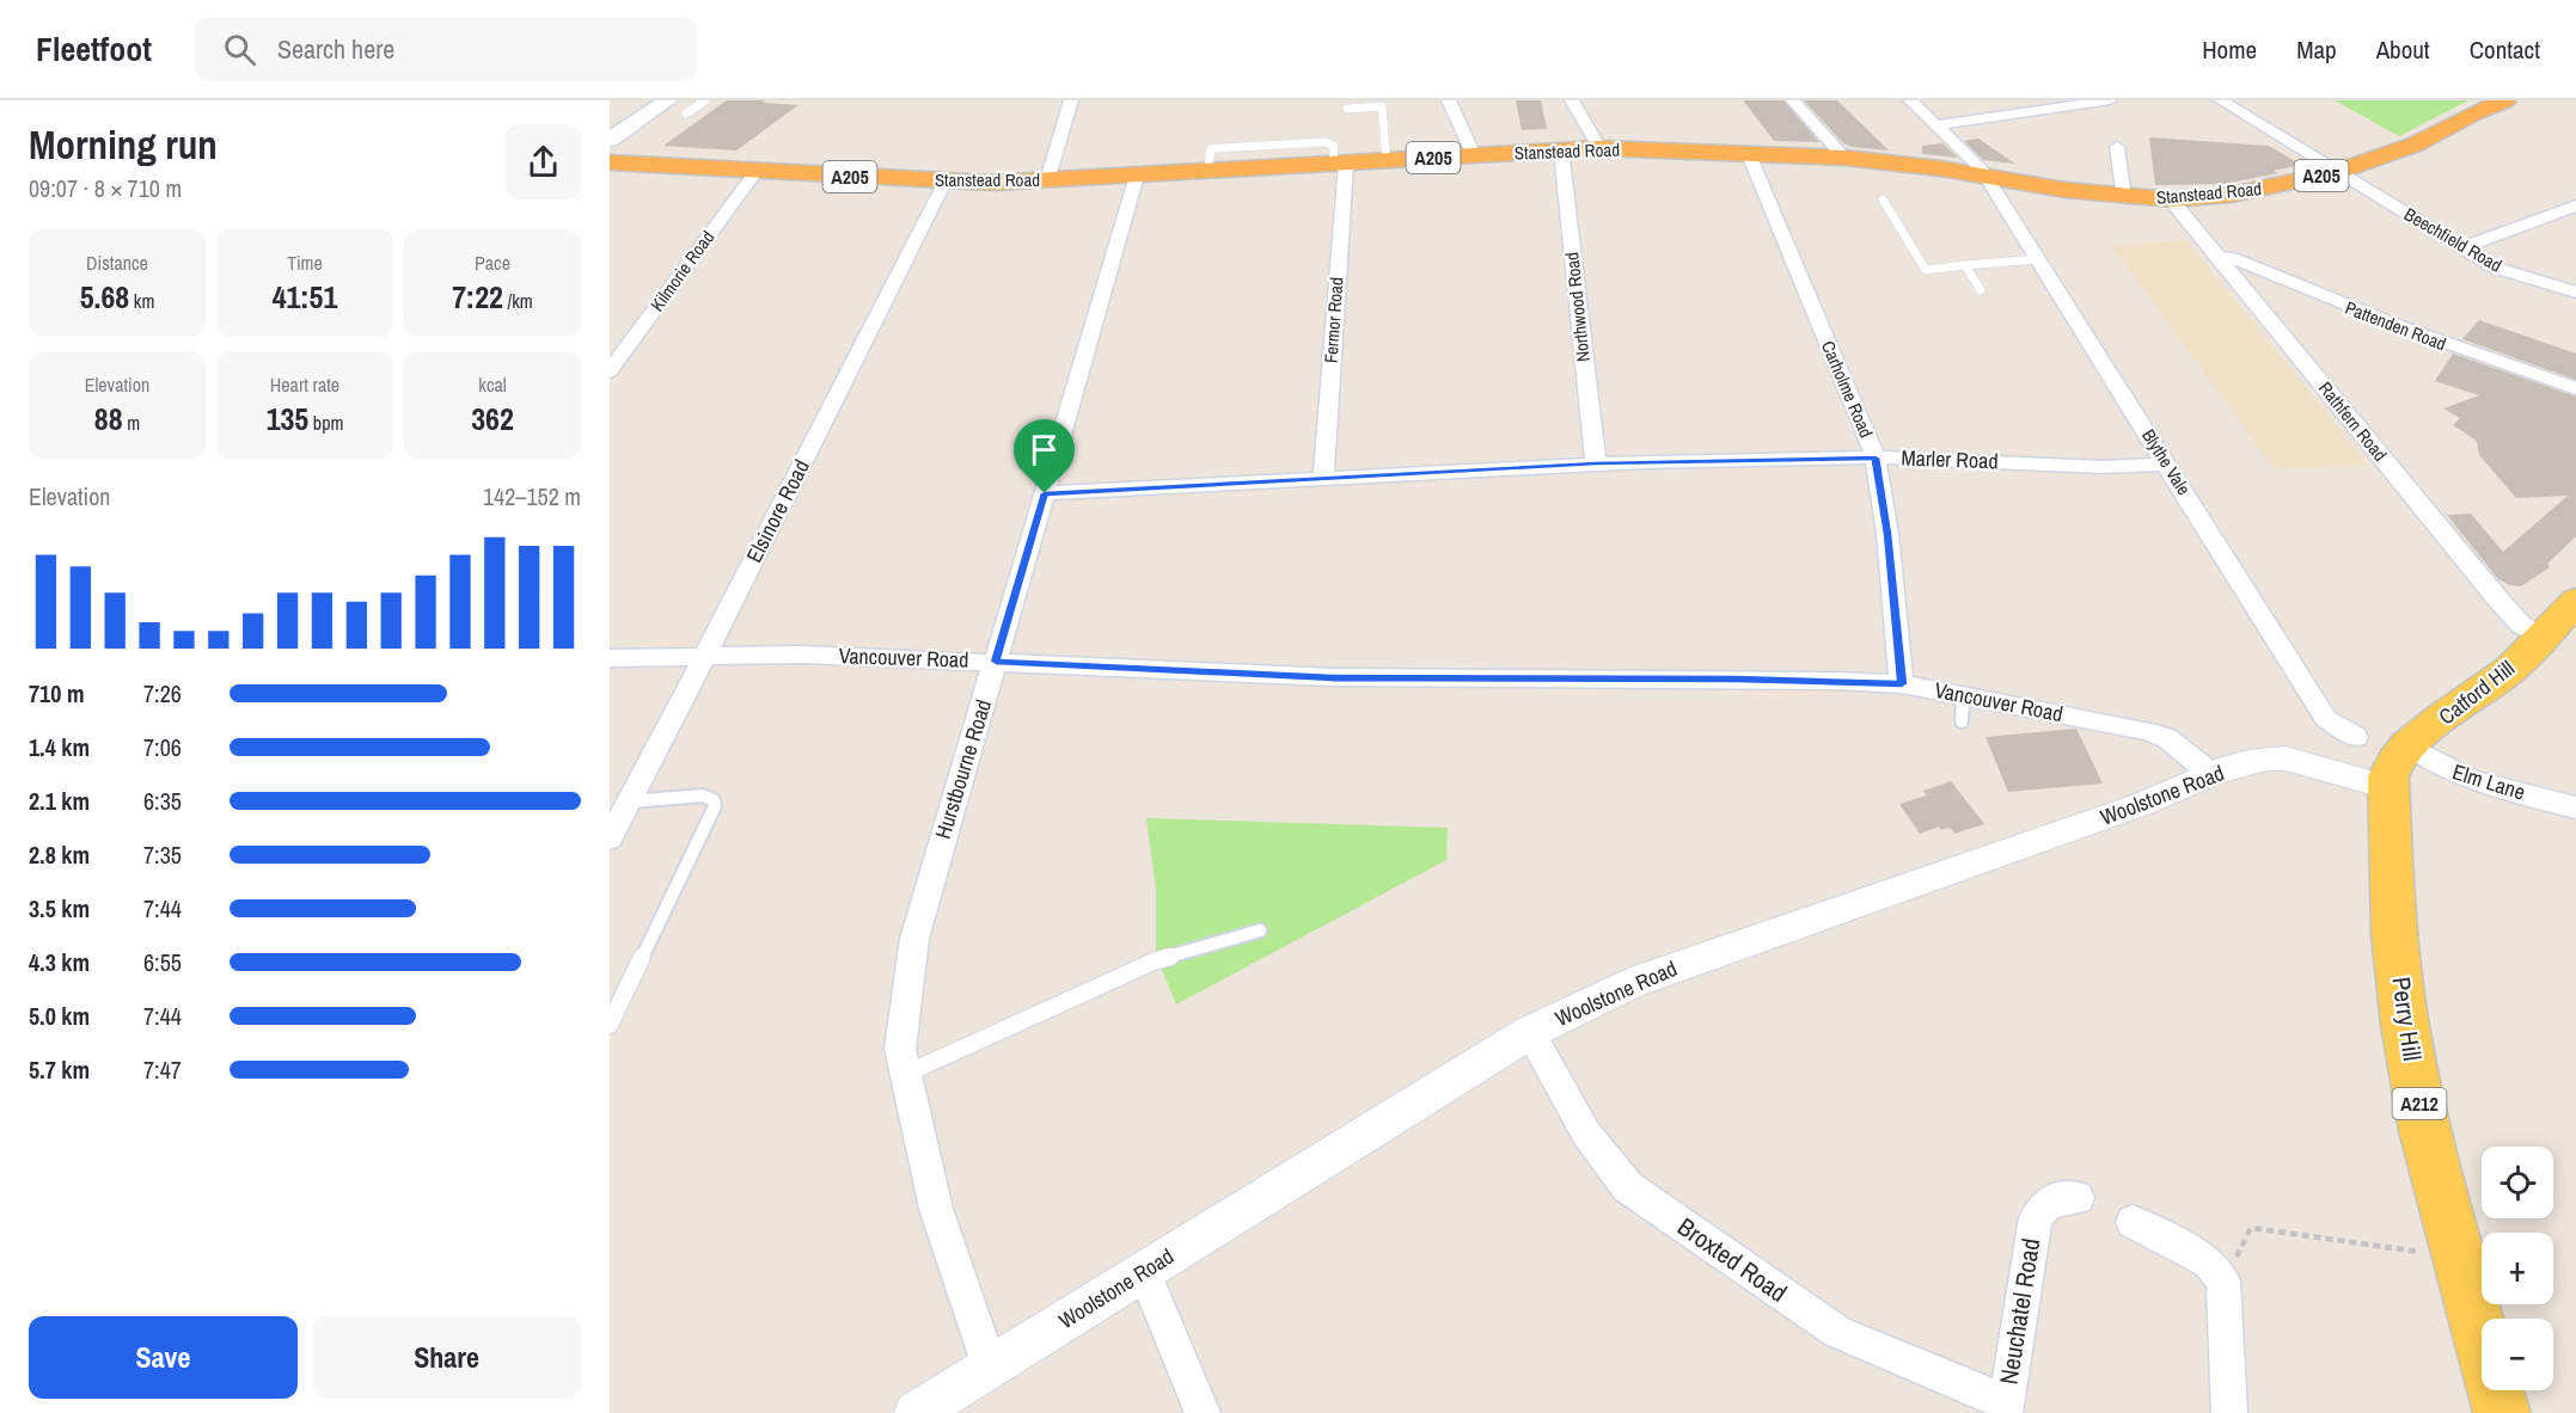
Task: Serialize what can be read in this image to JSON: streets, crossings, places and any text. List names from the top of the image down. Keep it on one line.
{"streets":{"highway":["Stanstead Road","A205"],"main road":["Catford Hill","Perry Hill","A212"],"street":["Beechfield Road","Kilmorie Road","Northwood Road","Fermor Road","Pattenden Road","Carholme Road","Rathfern Road","Marler Road","Blythe Vale","Elsinore Road","Vancouver Road","Hurstbourne Road","Elm Lane","Woolstone Road","Broxted Road","Neuchatel Road"]},"crossings":[["Stanstead Road","Beechfield Road"],["Stanstead Road","Kilmorie Road"],["Stanstead Road","Northwood Road"],["Stanstead Road","Fermor Road"],["Stanstead Road","Carholme Road"],["Stanstead Road","Rathfern Road"],["Stanstead Road","Blythe Vale"],["Stanstead Road","Elsinore Road"],["Stanstead Road","Hurstbourne Road"],["Northwood Road","Marler Road"],["Fermor Road","Marler Road"],["Pattenden Road","Rathfern Road"],["Carholme Road","Marler Road"],["Carholme Road","Vancouver Road"],["Rathfern Road","Catford Hill"],["Marler Road","Blythe Vale"],["Marler Road","Hurstbourne Road"],["Elsinore Road","Vancouver Road"],["Vancouver Road","Hurstbourne Road"],["Vancouver Road","Woolstone Road"],["Catford Hill","Elm Lane"],["Catford Hill","Woolstone Road"],["Catford Hill","Perry Hill"],["Hurstbourne Road","Woolstone Road"],["Elm Lane","Woolstone Road"],["Elm Lane","Perry Hill"],["Woolstone Road","Perry Hill"],["Woolstone Road","Broxted Road"],["Broxted Road","Neuchatel Road"]],"page":{"header":"Fleetfoot","search":"Search here","nav":["Home","Map","About","Contact"],"heading":["Morning run","09:07 · 8 × 710 m"],"stats":[["Distance","5.68 km"],["Time","41:51"],["Pace","7:22 /km"],["Elevation","88 m"],["Heart rate","135 bpm"],["kcal","362"]],"chart":["Elevation","142–152 m"],"list":[{"name":"710 m","note":"7:26"},{"name":"1.4 km","note":"7:06"},{"name":"2.1 km","note":"6:35"},{"name":"2.8 km","note":"7:35"},{"name":"3.5 km","note":"7:44"},{"name":"4.3 km","note":"6:55"},{"name":"5.0 km","note":"7:44"},{"name":"5.7 km","note":"7:47"}],"map_buttons":["+","−"],"buttons":["Save","Share"]}}
